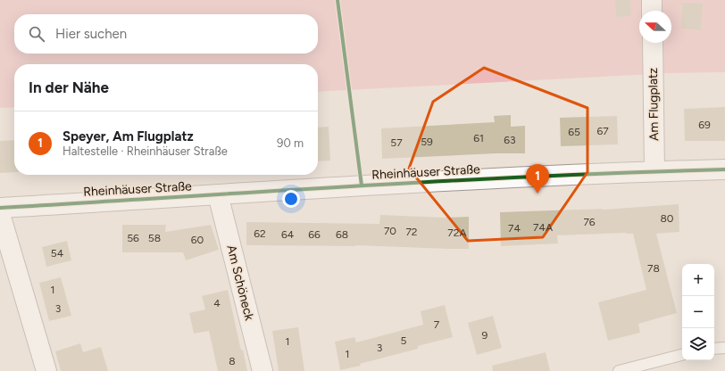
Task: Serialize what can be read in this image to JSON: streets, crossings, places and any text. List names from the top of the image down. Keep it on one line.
{"streets":{"street":["Am Flugplatz","Rheinhäuser Straße","Am Schöneck"]},"crossings":[["Am Flugplatz","Rheinhäuser Straße"],["Rheinhäuser Straße","Am Schöneck"]],"house_numbers":["69","67","65","61","63","59","57","80","76","74A","74","70","72","72A","62","64","66","68","56","58","60","54","78","1","4","3","7","9","5","1","3","1","8"],"north":"left","page":{"search":"Hier suchen","heading":"In der Nähe","list":[{"mark":"1","name":"Speyer, Am Flugplatz","note":"Haltestelle · Rheinhäuser Straße","value":"90 m"}],"pins":"1","map_buttons":["+","−"]}}
